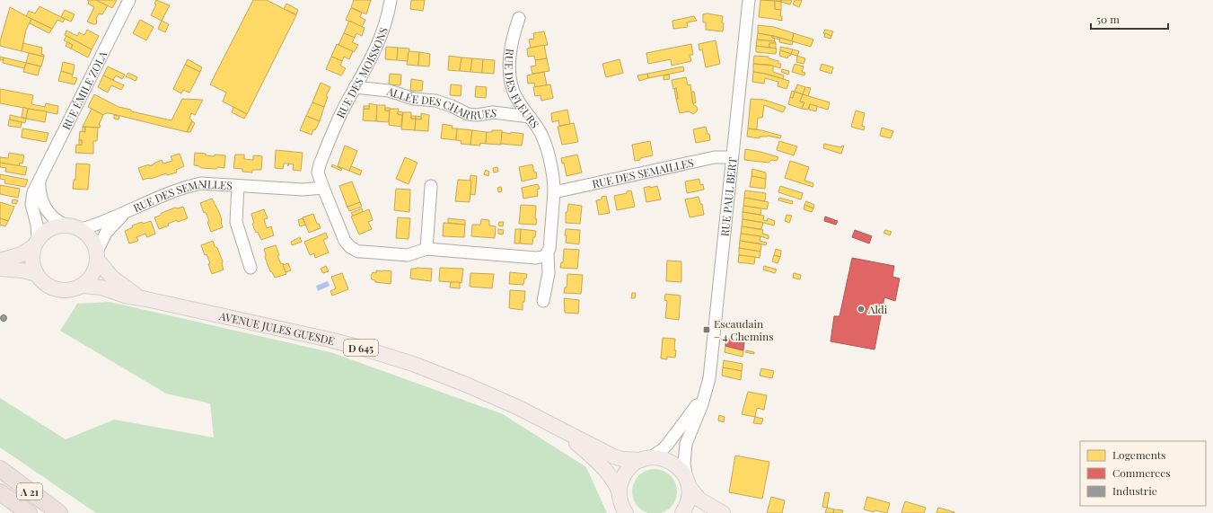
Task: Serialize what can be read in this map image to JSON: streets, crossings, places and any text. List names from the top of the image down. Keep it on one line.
{"streets":{"highway":["A 21"],"main road":["AVENUE JULES GUESDE","D 645"],"street":["RUE DES MOISSONS","RUE DES FLEURS","RUE ÉMILE ZOLA","ALLÉE DES CHARRUES","RUE DES SEMAILLES","RUE PAUL BERT"]},"crossings":[["RUE DES MOISSONS","ALLÉE DES CHARRUES"],["RUE DES MOISSONS","RUE DES SEMAILLES"],["RUE DES FLEURS","ALLÉE DES CHARRUES"],["RUE DES FLEURS","RUE DES SEMAILLES"],["RUE ÉMILE ZOLA","RUE DES SEMAILLES"],["RUE ÉMILE ZOLA","AVENUE JULES GUESDE"],["RUE DES SEMAILLES","RUE PAUL BERT"],["RUE DES SEMAILLES","AVENUE JULES GUESDE"],["RUE PAUL BERT","AVENUE JULES GUESDE"]],"places":{"other":["Aldi"],"transit":["Escaudain – 4 Chemins"]},"legend":["Logements","Commerces","Industrie"],"scale_bar":"50 m"}
